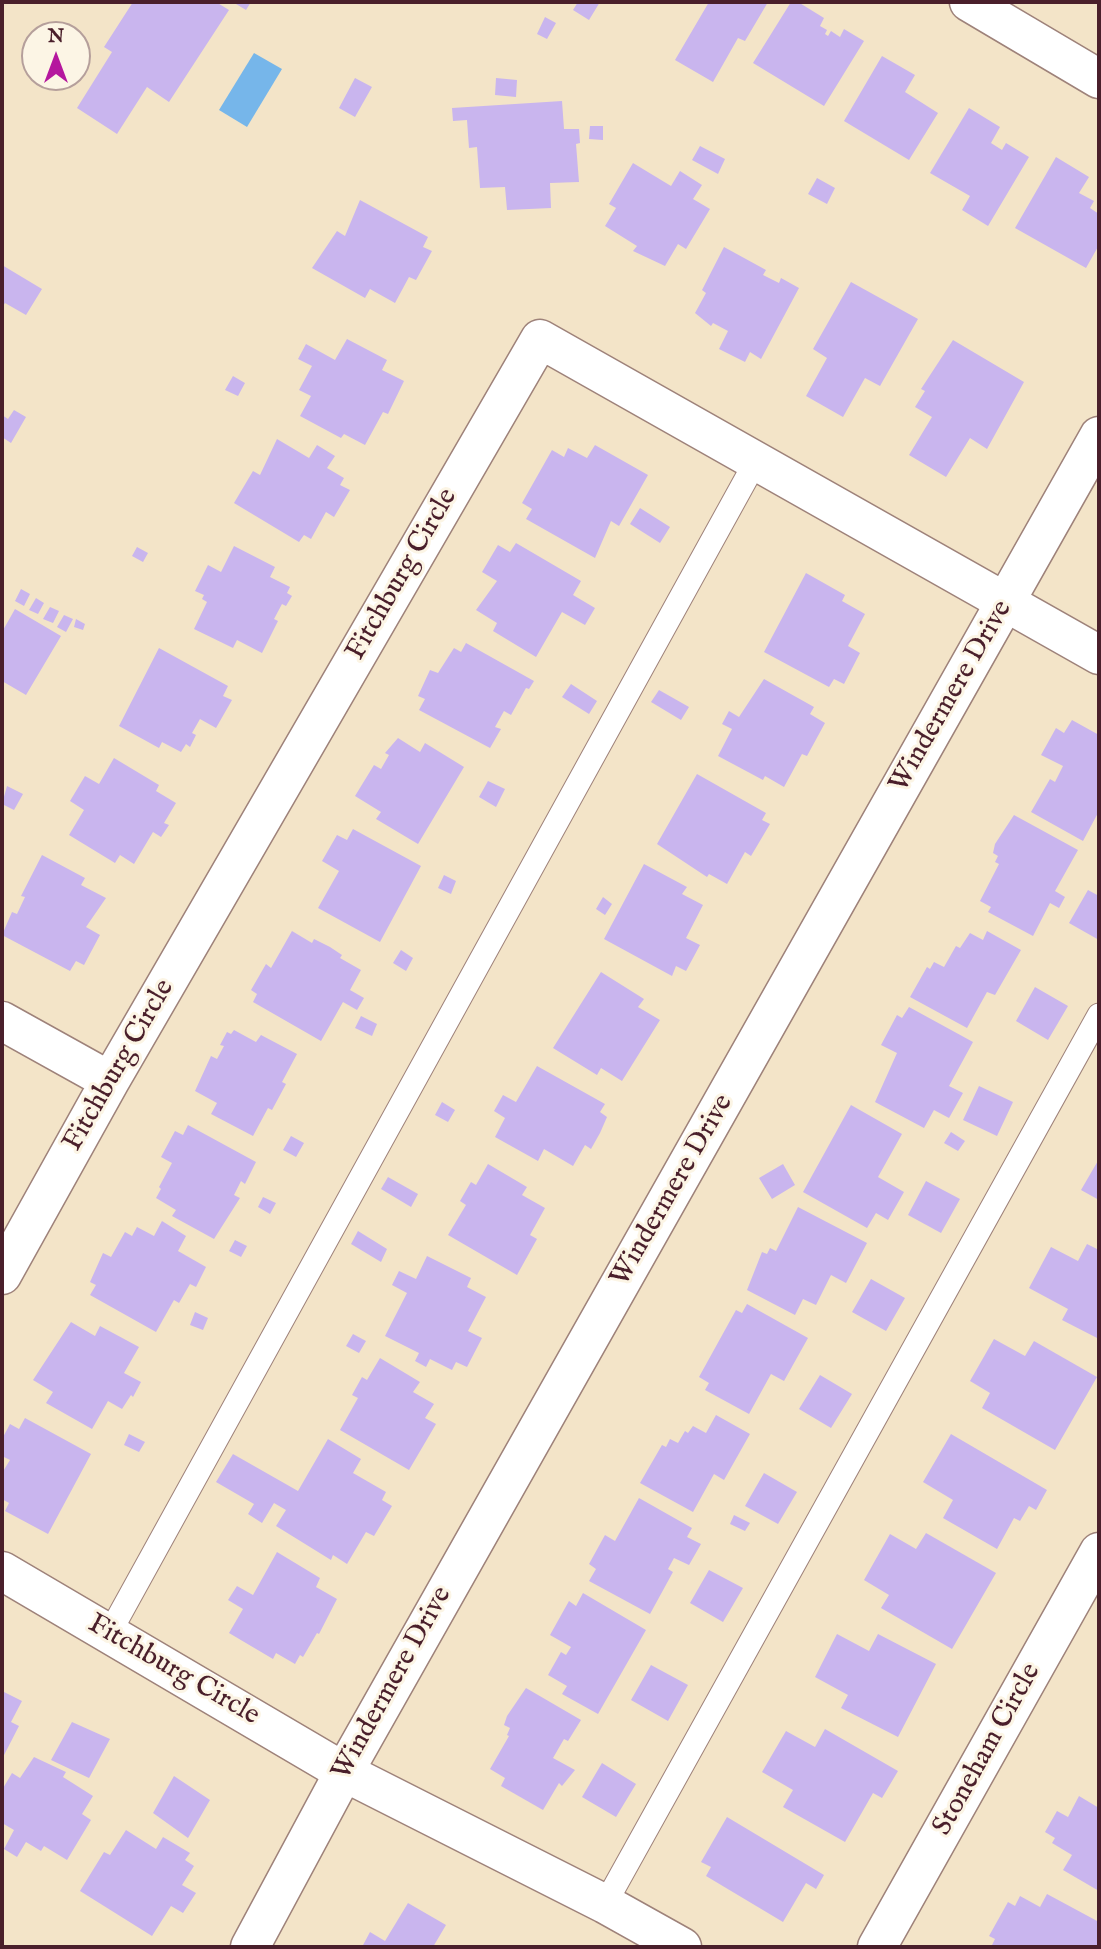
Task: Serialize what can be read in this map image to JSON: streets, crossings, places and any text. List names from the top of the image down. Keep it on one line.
{"streets":{"street":["Fitchburg Circle","Windermere Drive","Stoneham Circle"]},"crossings":[["Fitchburg Circle","Windermere Drive"]],"north":"top"}
